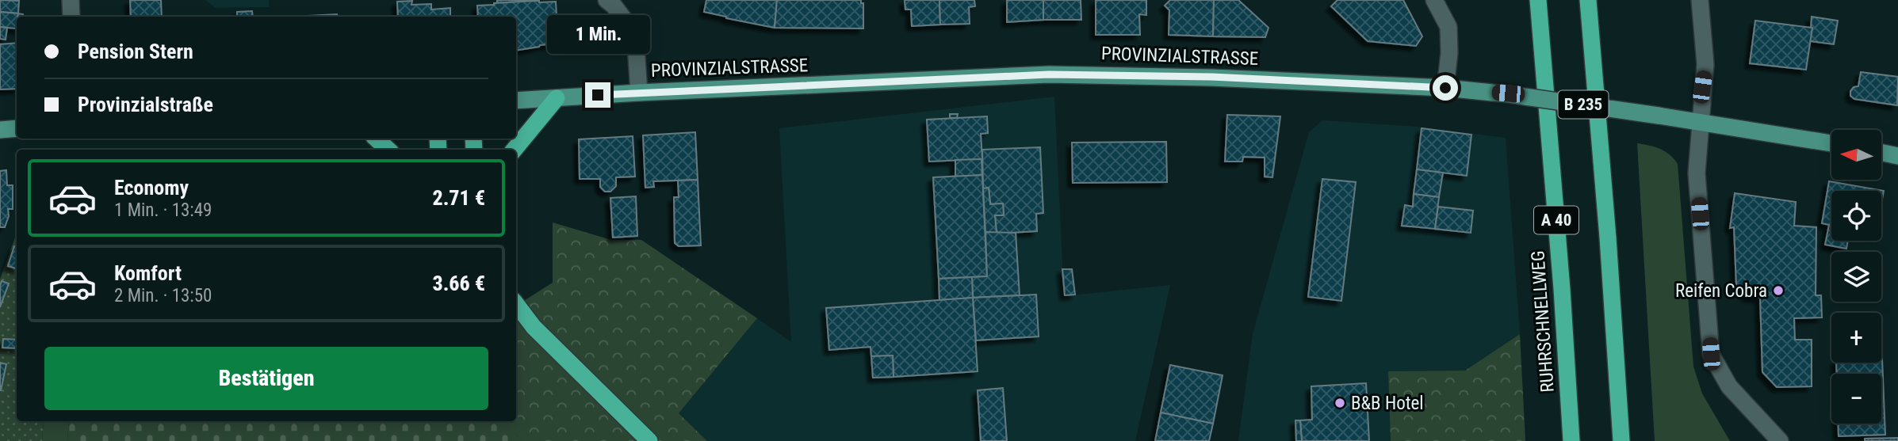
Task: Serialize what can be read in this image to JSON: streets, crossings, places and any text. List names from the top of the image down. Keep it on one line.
{"streets":{"highway":["A 40","RUHRSCHNELLWEG"],"main road":["PROVINZIALSTRASSE","B 235"]},"places":["Reifen Cobra","B&B Hotel"],"north":"left","page":{"bubble":"1 Min.","banner":["Pension Stern","Provinzialstraße"],"map_buttons":["+","−"],"list":[{"name":"Economy","note":"1 Min. · 13:49","value":"2.71 €"},{"name":"Komfort","note":"2 Min. · 13:50","value":"3.66 €"}],"buttons":"Bestätigen"}}
